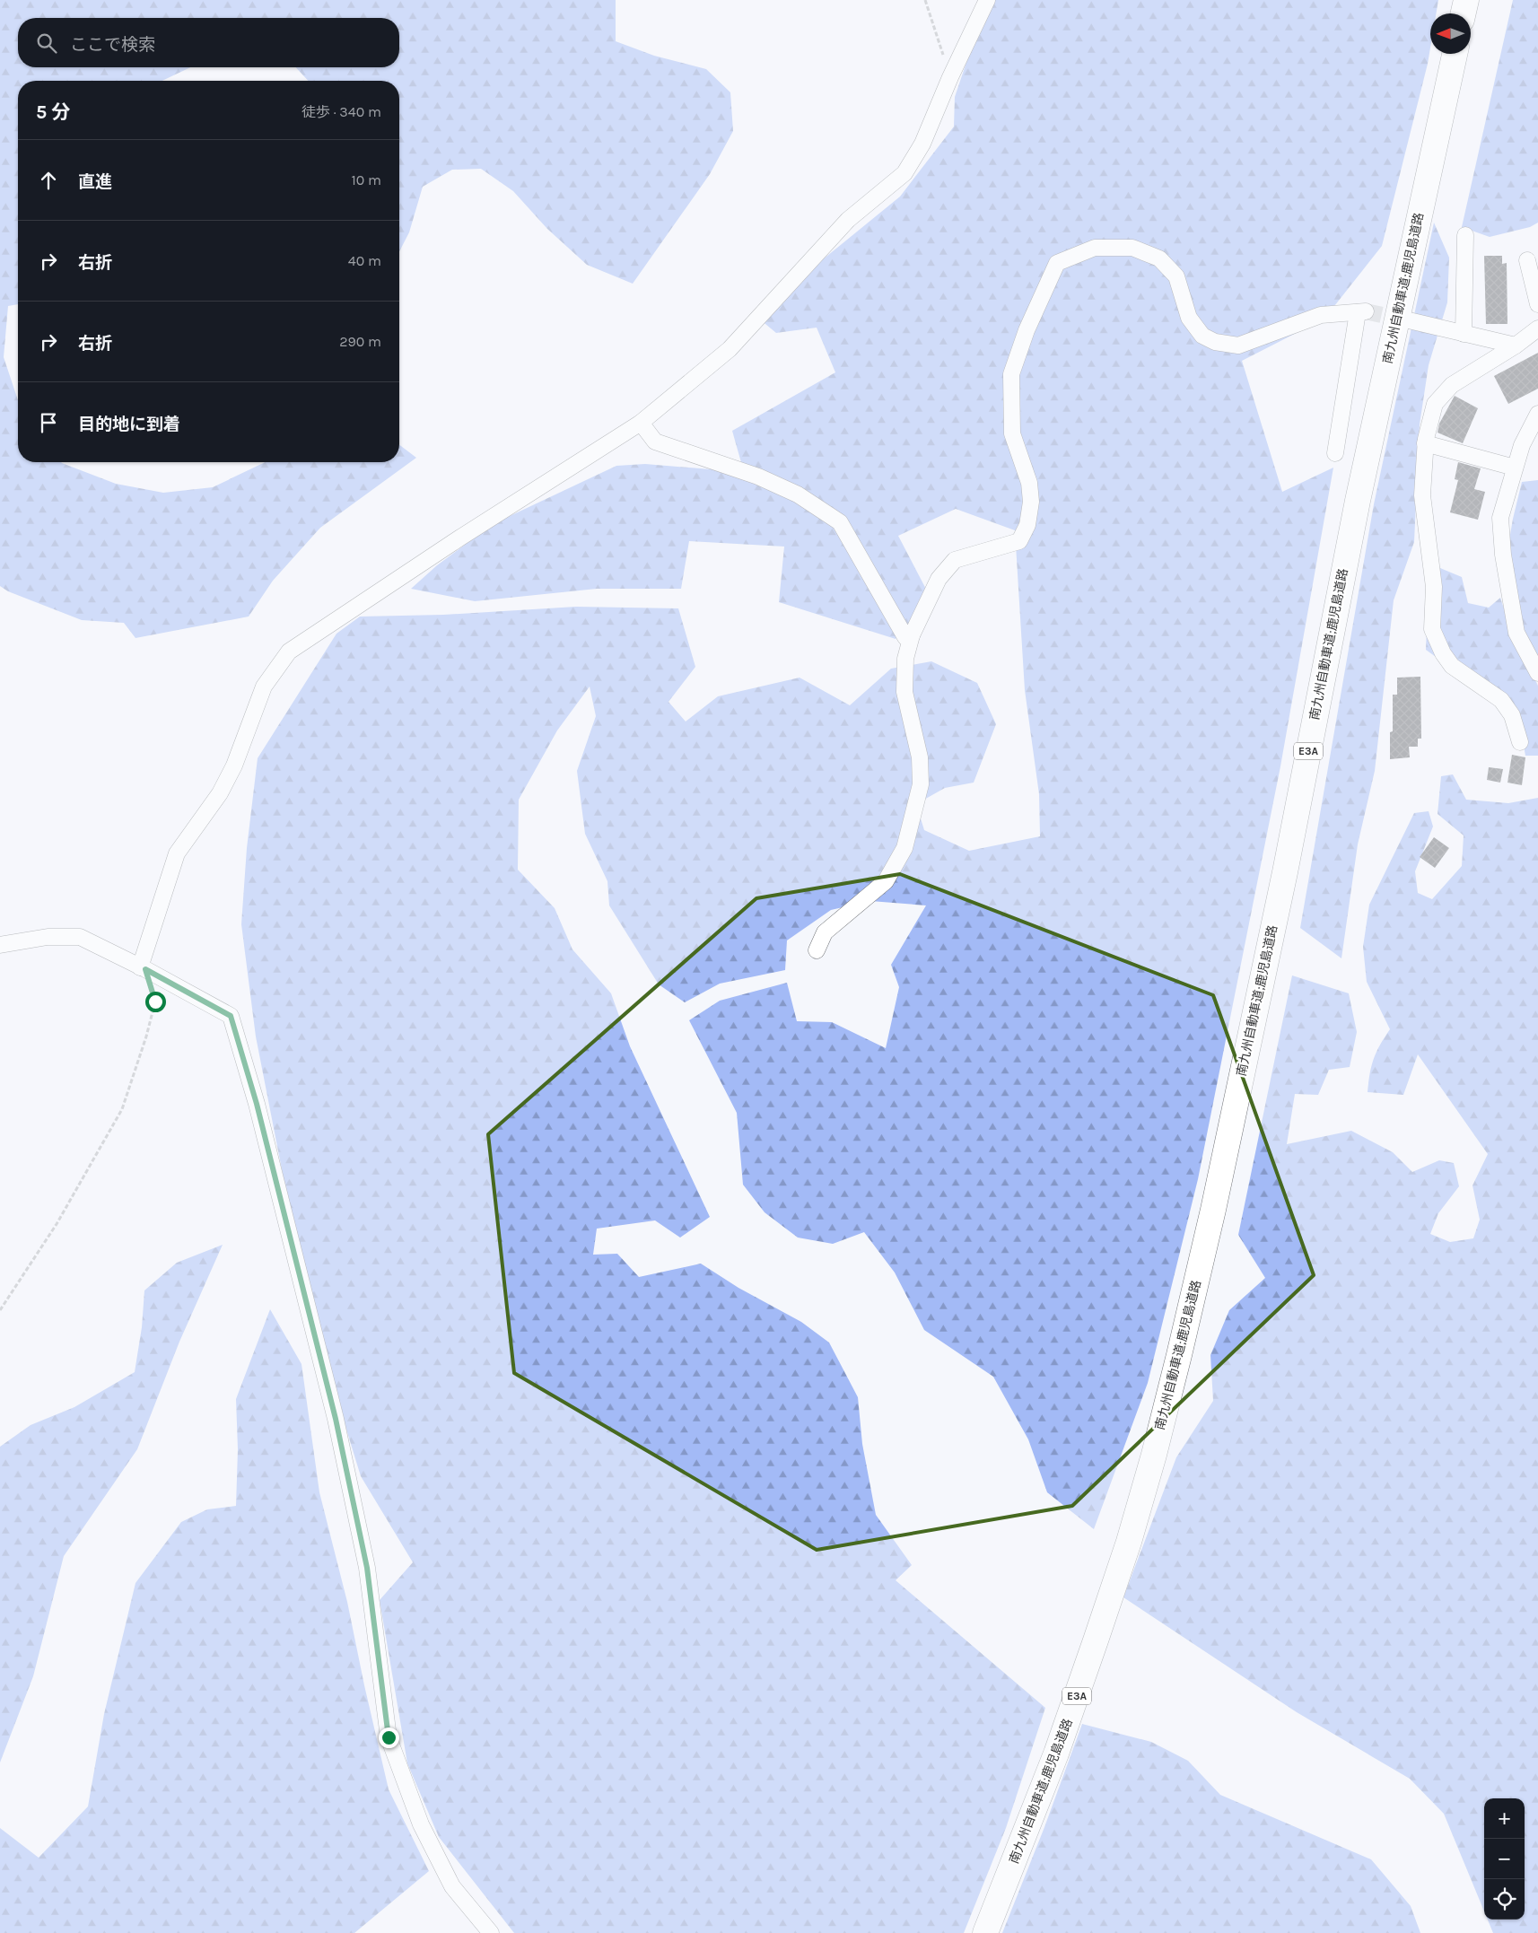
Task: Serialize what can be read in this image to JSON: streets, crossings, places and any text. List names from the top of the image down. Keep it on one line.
{"streets":{"highway":["南九州自動車道;鹿児島道路","E3A"]},"north":"left","page":{"search":"ここで検索","heading":["5 分","徒歩 · 340 m"],"list":[["直進","10 m"],["右折","40 m"],["右折","290 m"],"目的地に到着"],"map_buttons":["+","−"]}}
